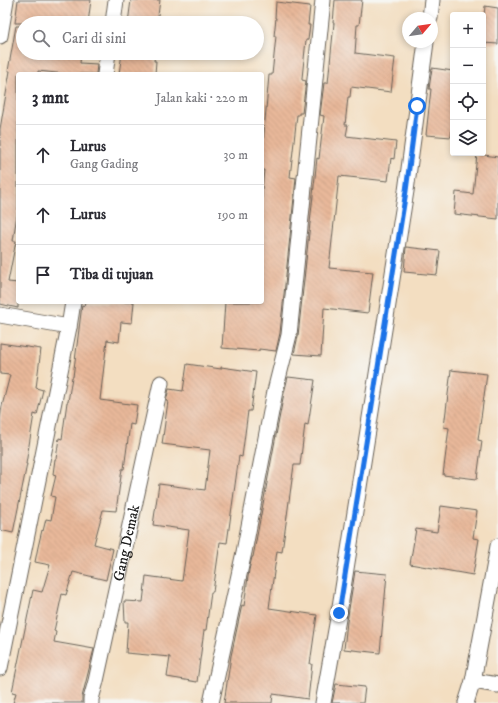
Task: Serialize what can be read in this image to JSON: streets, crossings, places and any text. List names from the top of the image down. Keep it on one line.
{"streets":{"street":["Gang Demak"]},"north":"top right","page":{"map_buttons":["+","−"],"search":"Cari di sini","heading":["3 mnt","Jalan kaki · 220 m"],"list":[["Lurus","Gang Gading","30 m"],["Lurus","190 m"],"Tiba di tujuan"]}}
